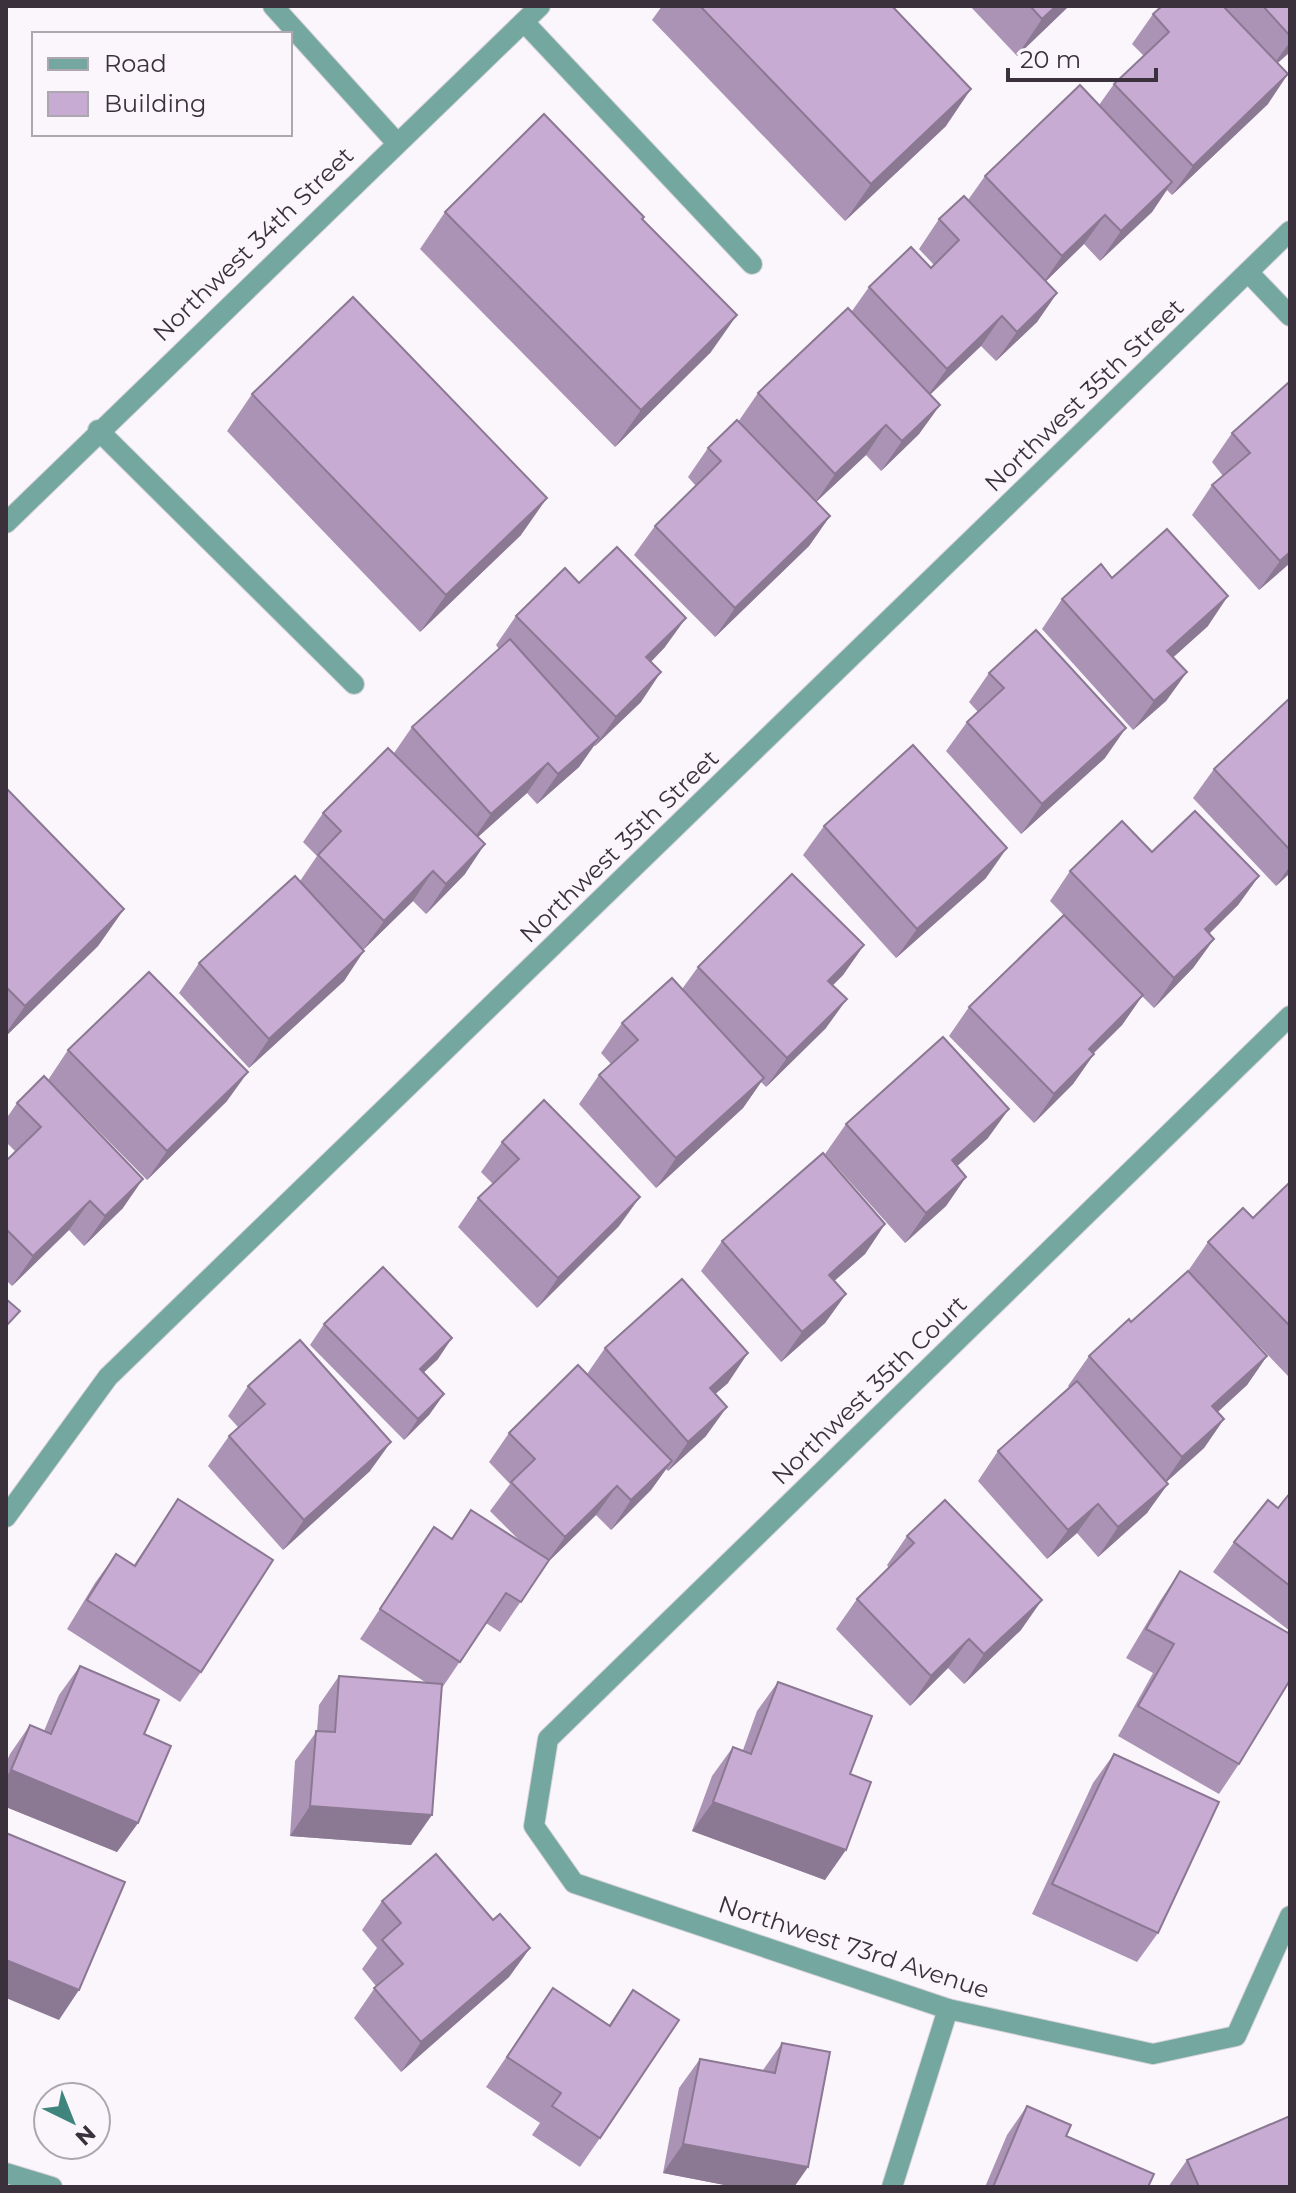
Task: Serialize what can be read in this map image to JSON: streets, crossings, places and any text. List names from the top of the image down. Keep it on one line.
{"streets":{"street":["Northwest 34th Street","Northwest 35th Street","Northwest 35th Court","Northwest 73rd Avenue"]},"crossings":[["Northwest 35th Court","Northwest 73rd Avenue"]],"legend":["Road","Building"],"scale_bar":"20 m","north":"bottom right"}
